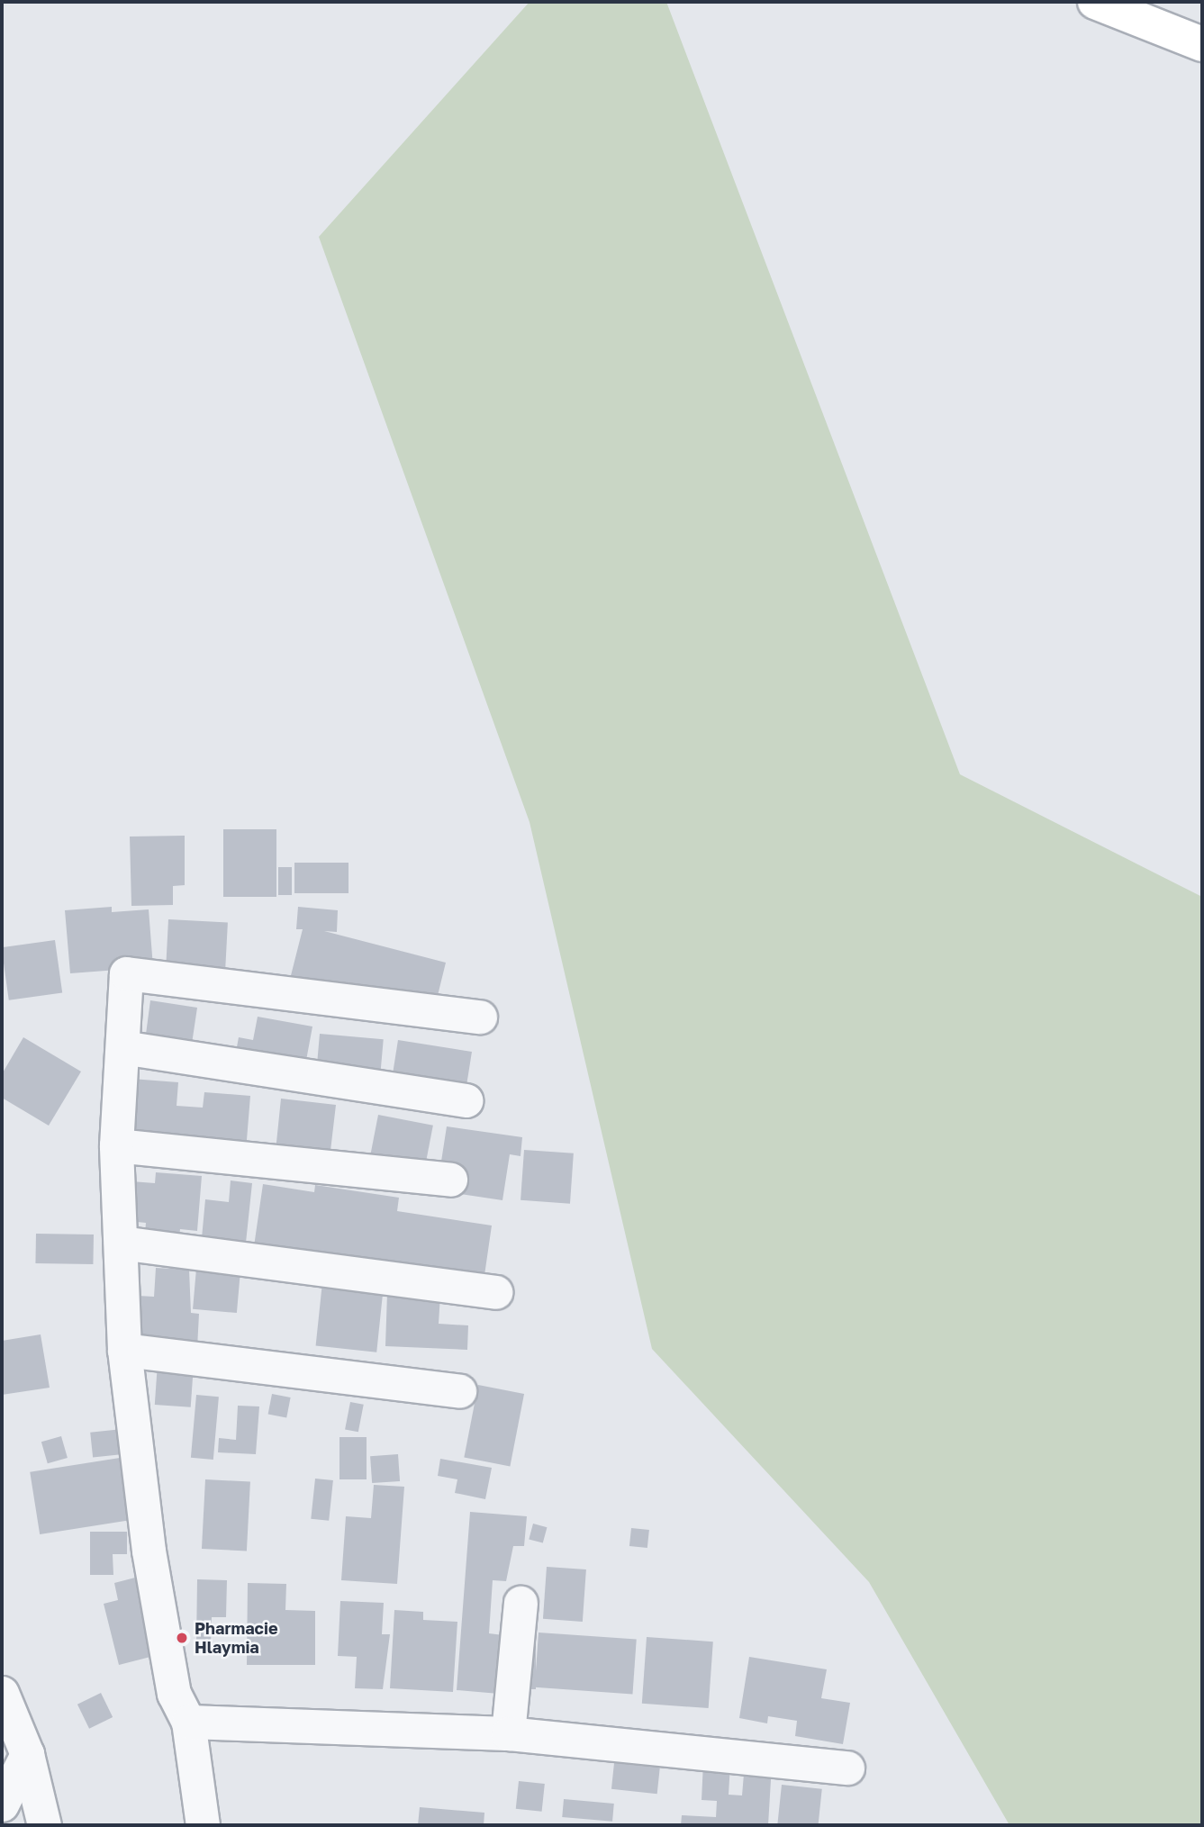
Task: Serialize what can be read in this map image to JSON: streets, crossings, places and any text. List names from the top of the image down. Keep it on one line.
{"places":["Pharmacie Hlaymia"]}
